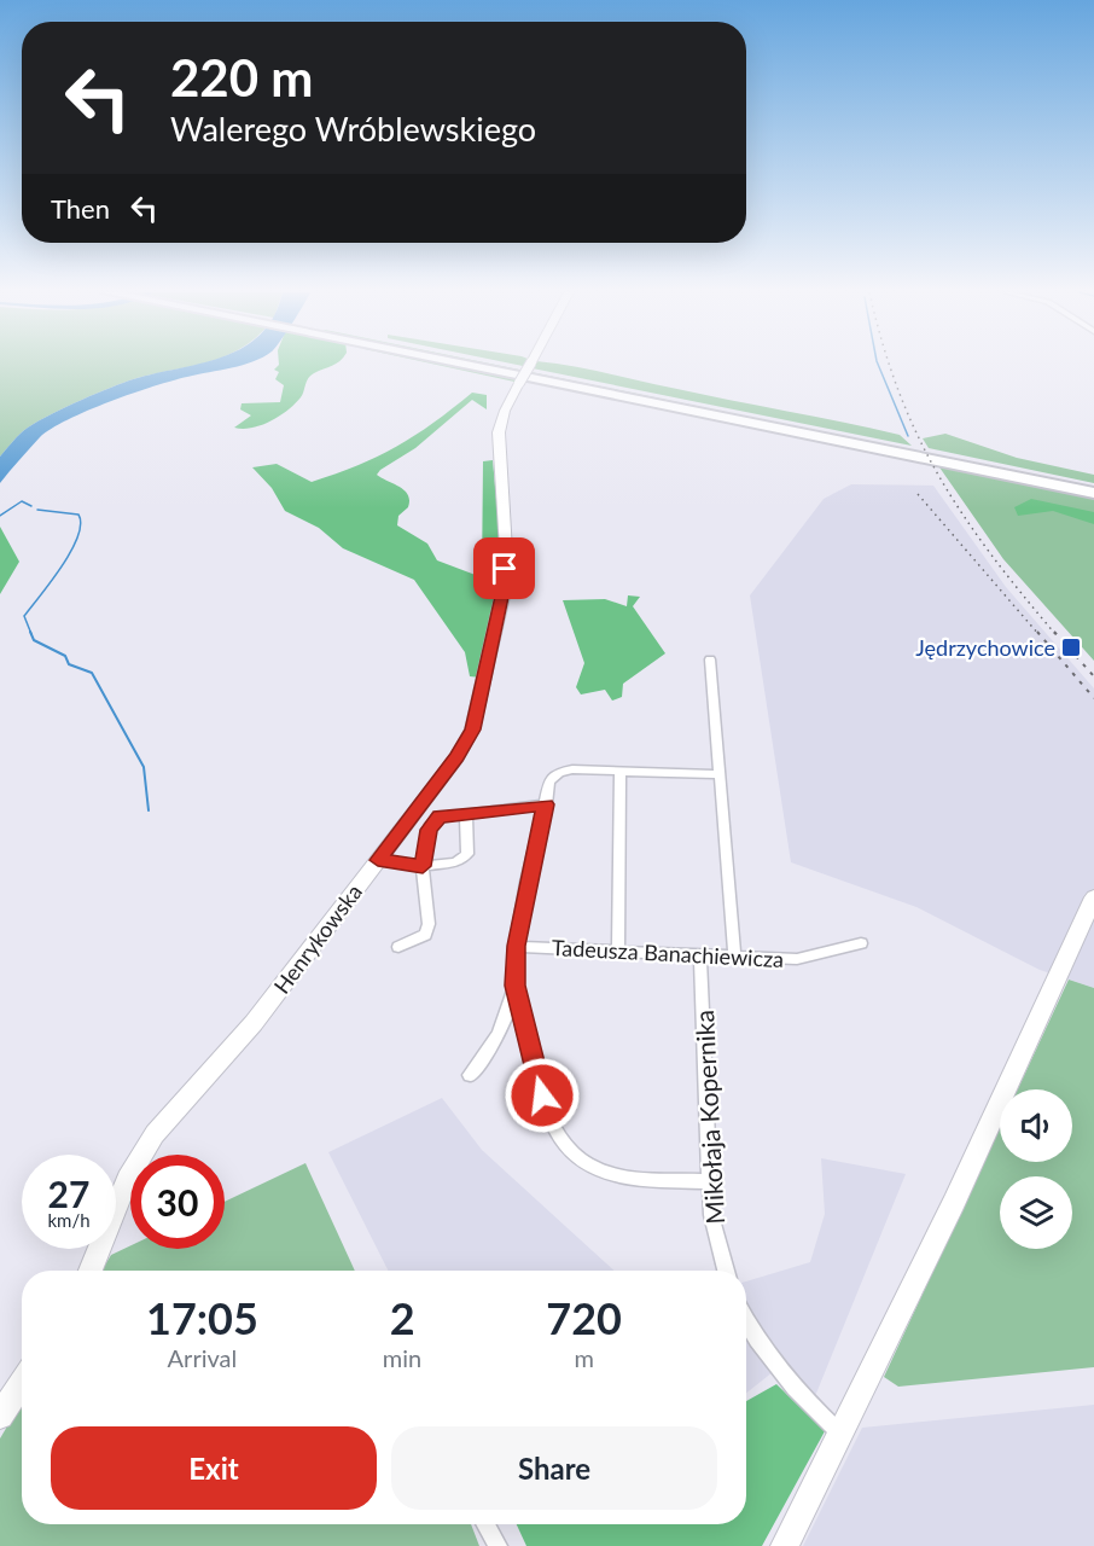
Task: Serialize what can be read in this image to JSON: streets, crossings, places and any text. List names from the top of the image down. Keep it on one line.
{"streets":{"main road":["Henrykowska"],"street":["Tadeusza Banachiewicza","Mikołaja Kopernika"]},"crossings":[["Tadeusza Banachiewicza","Mikołaja Kopernika"]],"places":{"transit":["Jędrzychowice"]},"page":{"turn":["220 m","Walerego Wróblewskiego"],"then":"Then","speed":"27 km/h","limit":"30","eta":["17:05","Arrival","2","min","720","m"],"buttons":["Exit","Share"]}}
